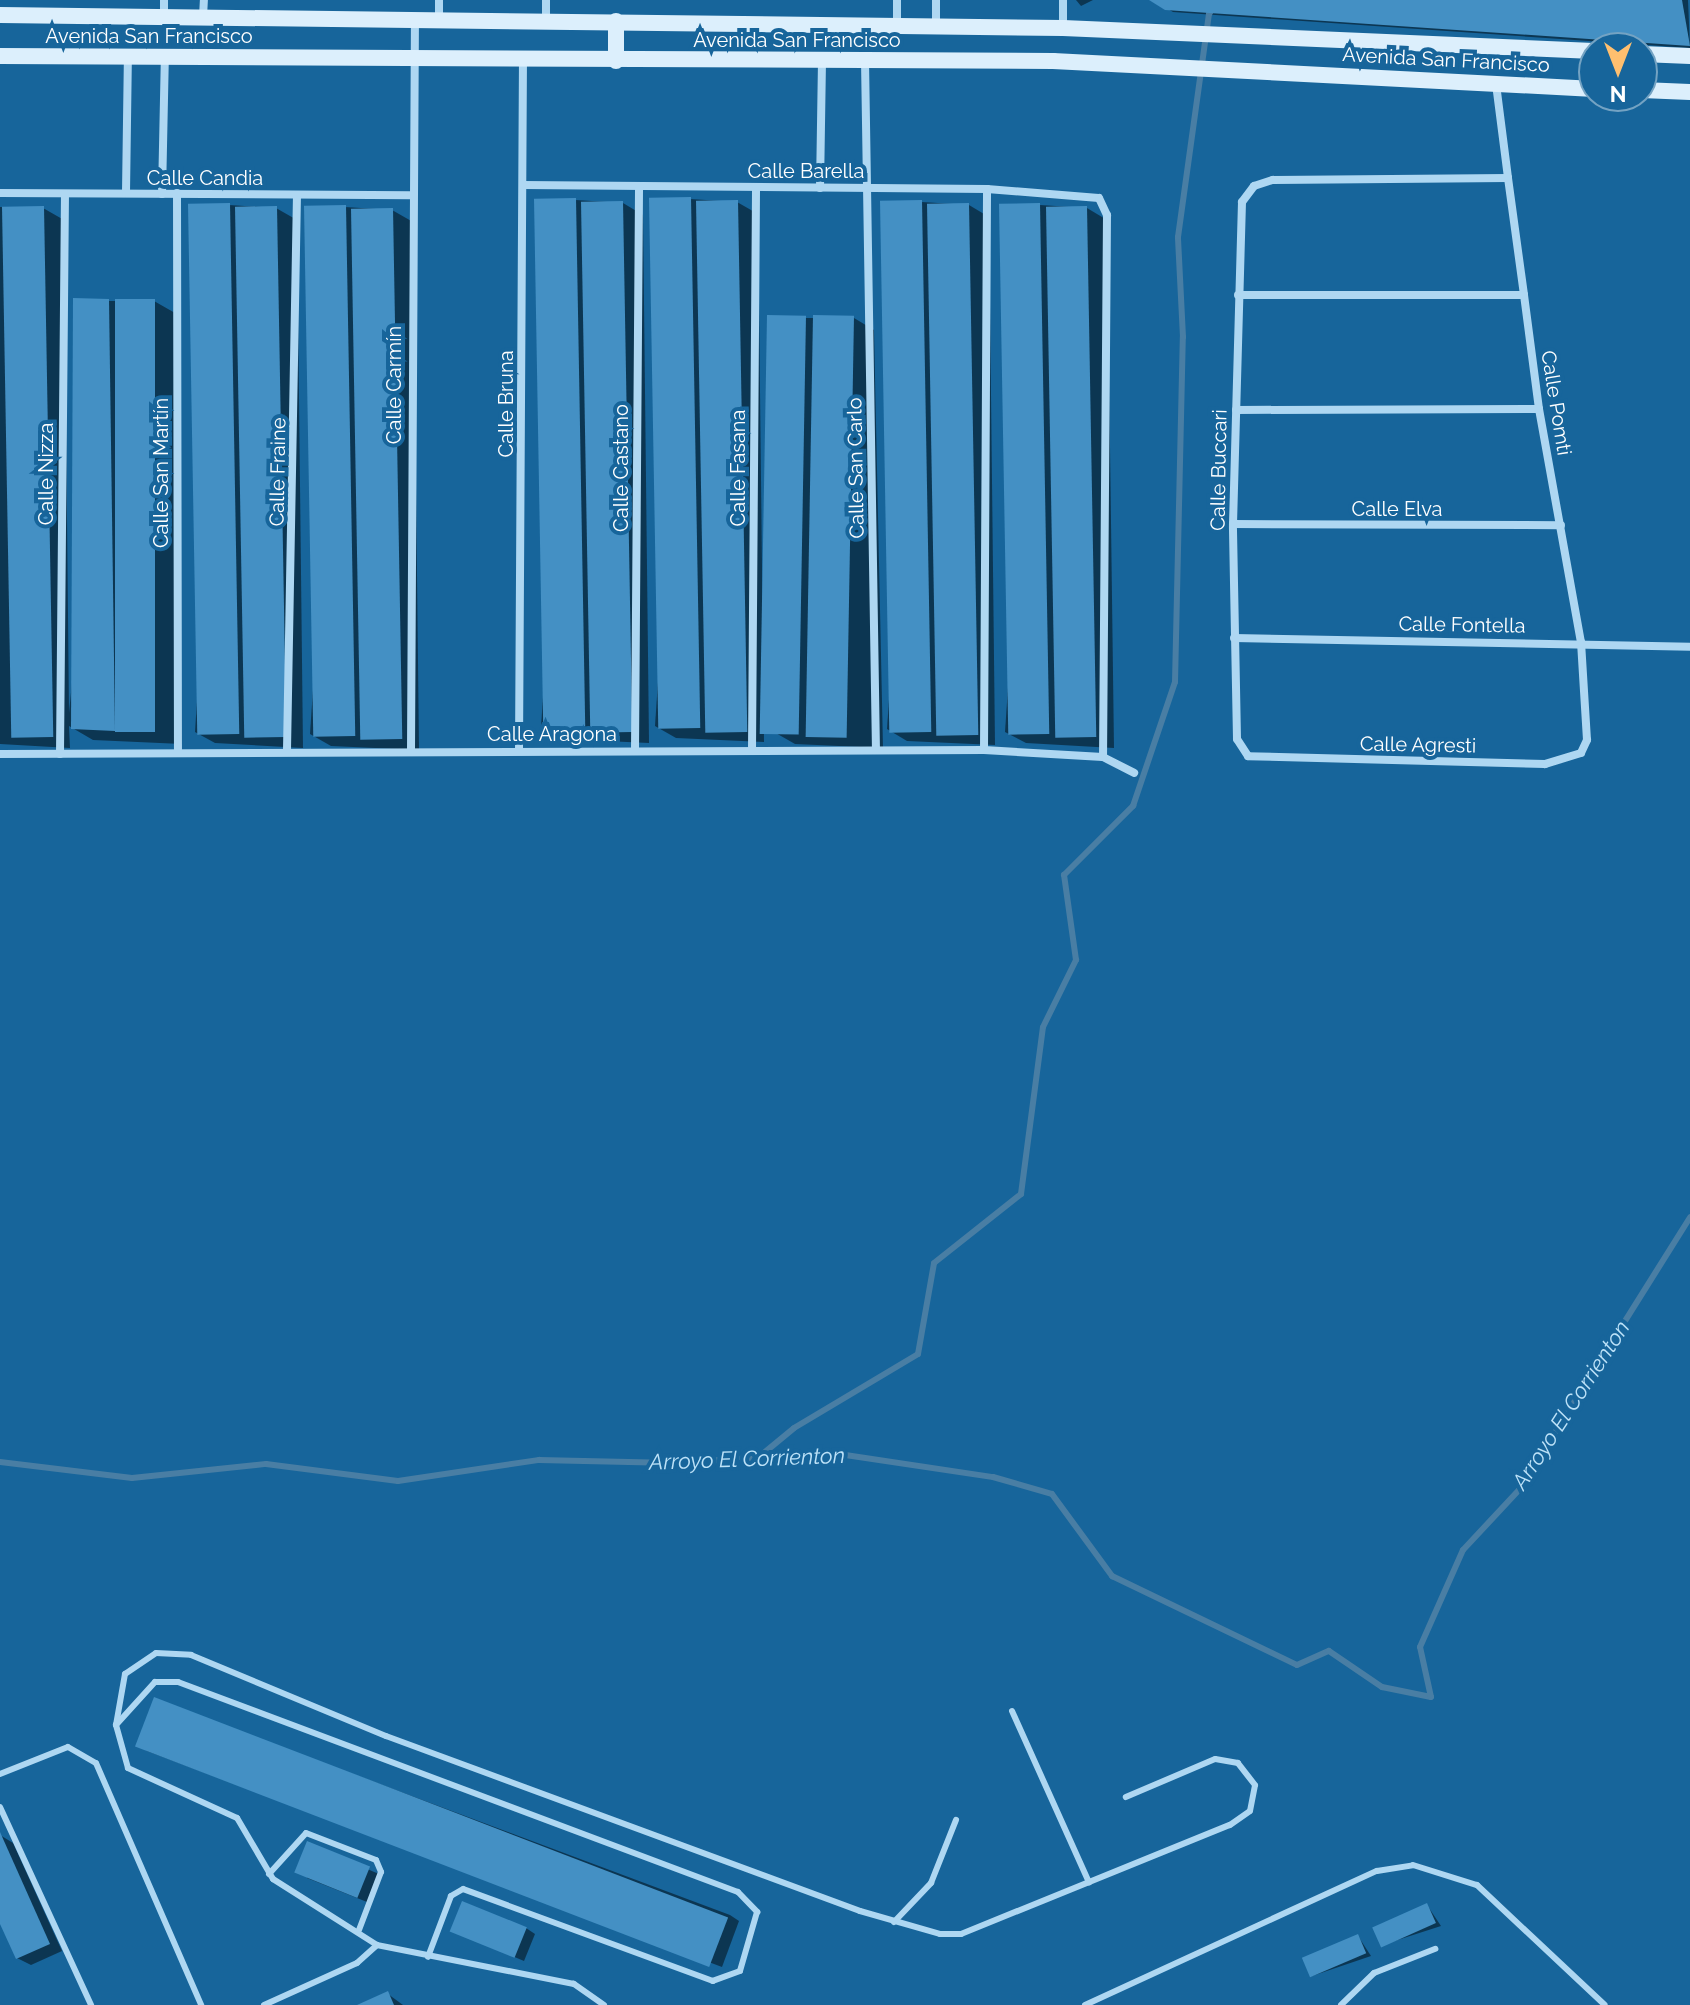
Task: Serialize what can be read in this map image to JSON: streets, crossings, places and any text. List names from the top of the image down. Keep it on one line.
{"streets":{"street":["Avenida San Francisco","Calle Barella","Calle Candia","Calle Carmín","Calle Pomti","Calle Bruna","Calle Castano","Calle Fasana","Calle San Carlo","Calle Buccari","Calle Fraine","Calle San Martín","Calle Nizza","Calle Elva","Calle Fontella","Calle Aragona","Calle Agresti"]},"crossings":[["Avenida San Francisco","Calle Carmín"],["Avenida San Francisco","Calle Pomti"],["Avenida San Francisco","Calle Bruna"],["Avenida San Francisco","Calle San Carlo"],["Calle Barella","Calle Bruna"],["Calle Barella","Calle Castano"],["Calle Barella","Calle Fasana"],["Calle Barella","Calle San Carlo"],["Calle Barella","Calle Aragona"],["Calle Candia","Calle Carmín"],["Calle Candia","Calle Fraine"],["Calle Candia","Calle San Martín"],["Calle Candia","Calle Nizza"],["Calle Carmín","Calle Aragona"],["Calle Pomti","Calle Buccari"],["Calle Pomti","Calle Elva"],["Calle Pomti","Calle Fontella"],["Calle Pomti","Calle Agresti"],["Calle Bruna","Calle Aragona"],["Calle Castano","Calle Aragona"],["Calle Fasana","Calle Aragona"],["Calle San Carlo","Calle Aragona"],["Calle Buccari","Calle Elva"],["Calle Buccari","Calle Fontella"],["Calle Buccari","Calle Agresti"],["Calle Fraine","Calle Aragona"],["Calle San Martín","Calle Aragona"],["Calle Nizza","Calle Aragona"]],"water":["Arroyo El Corrienton"],"north":"bottom"}
